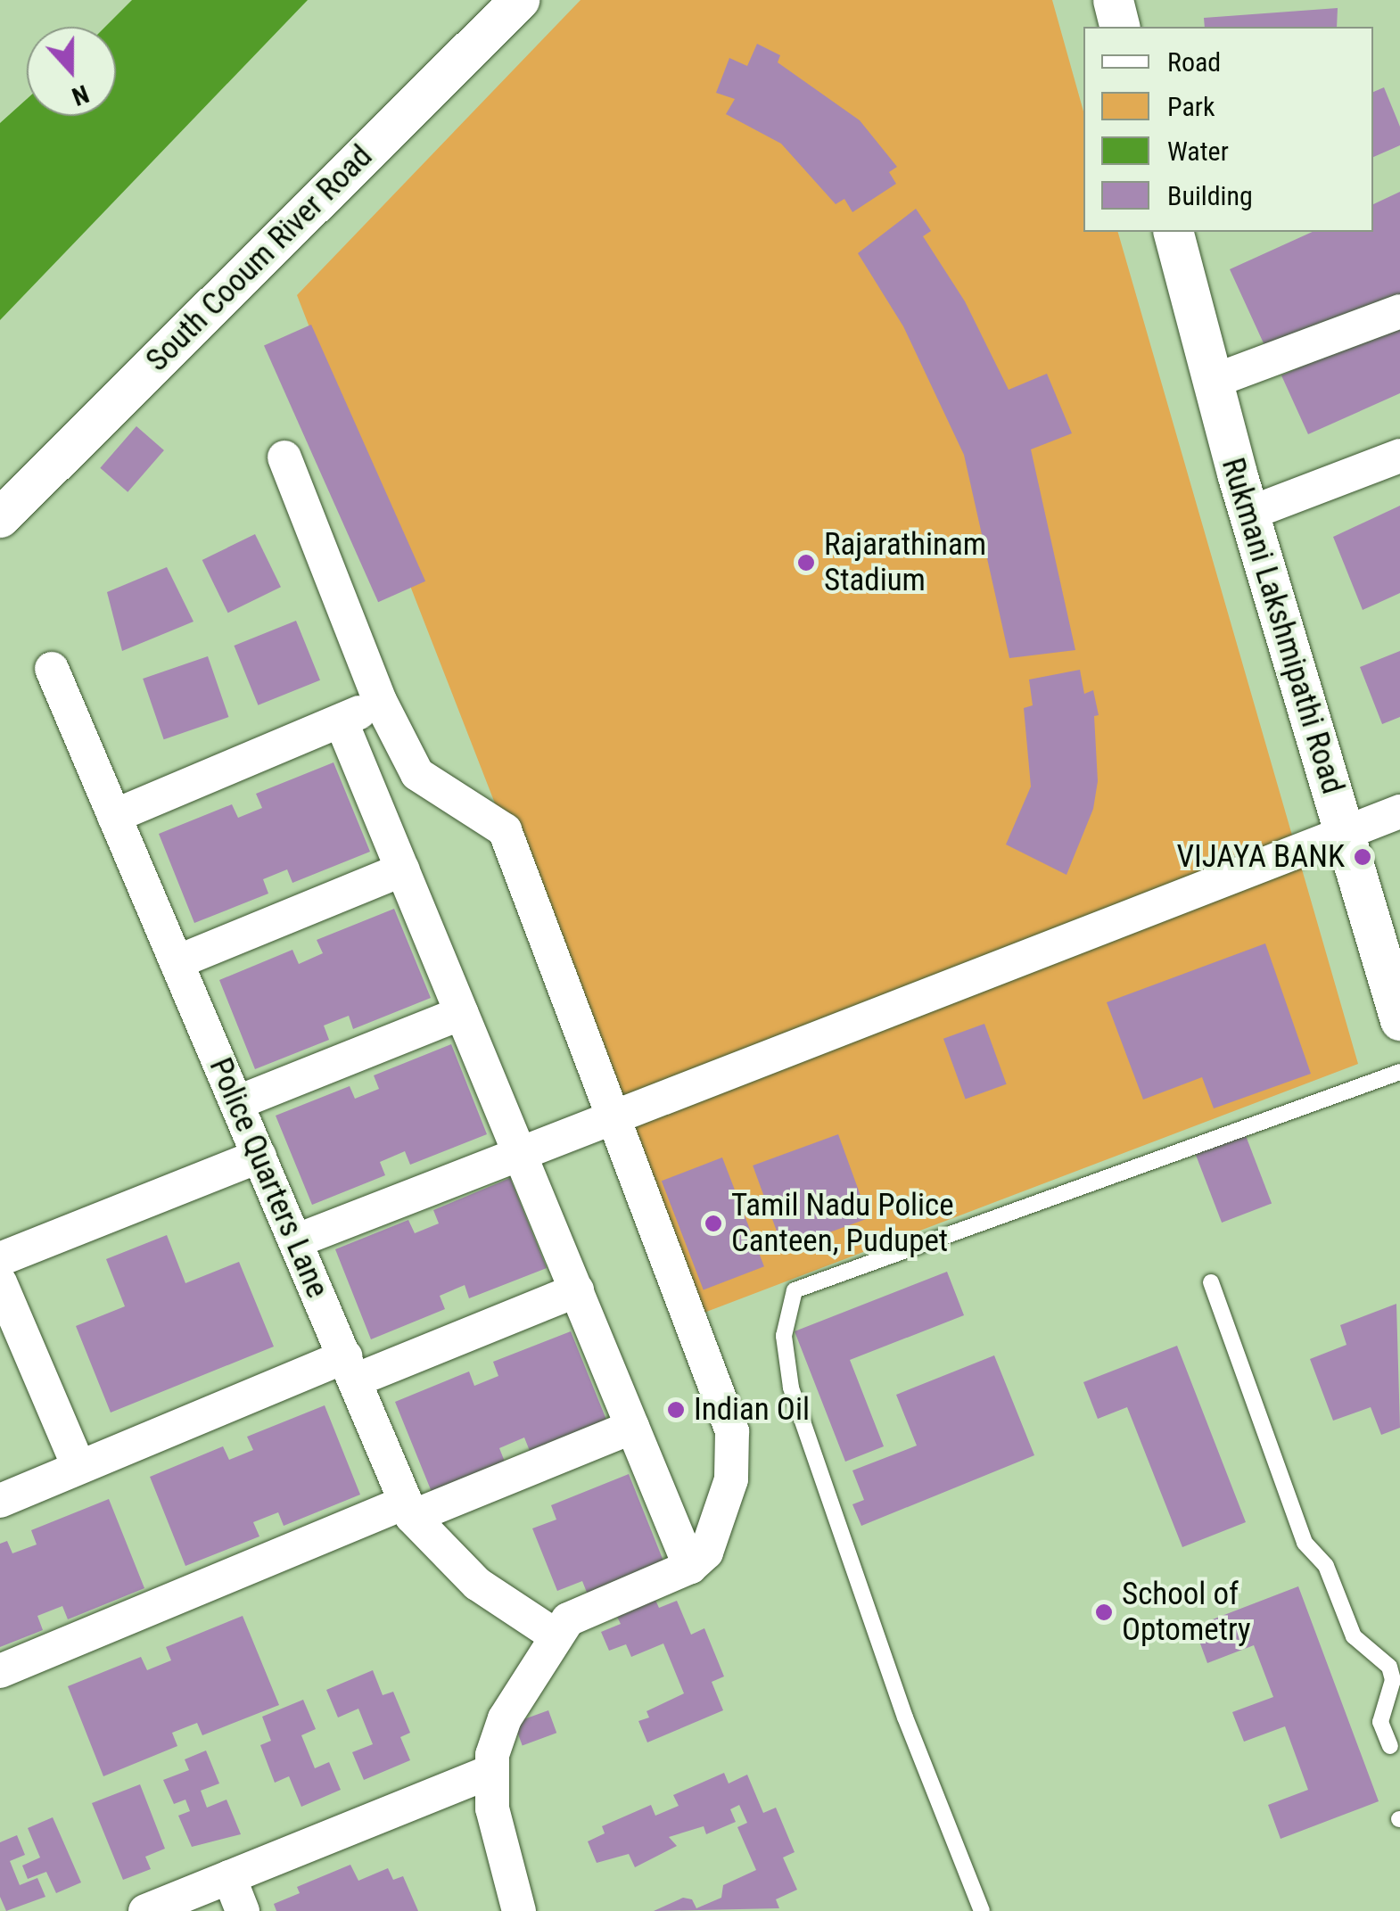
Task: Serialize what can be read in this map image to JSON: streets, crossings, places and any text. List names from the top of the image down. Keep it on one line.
{"streets":{"street":["South Cooum River Road","Rukmani Lakshmipathi Road","Police Quarters Lane"]},"places":["Rajarathinam Stadium","VIJAYA BANK","Tamil Nadu Police Canteen, Pudupet","Indian Oil","School of Optometry"],"legend":["Road","Park","Water","Building"],"north":"bottom"}
